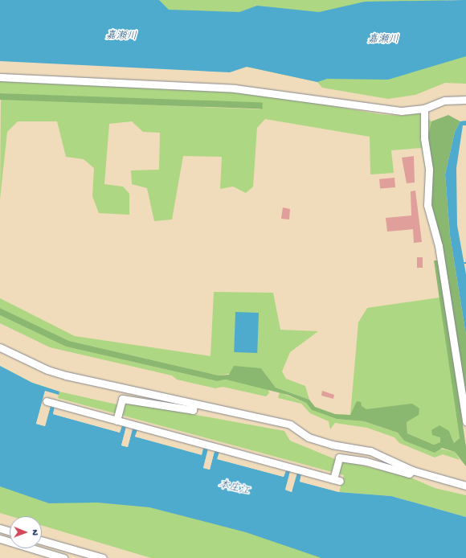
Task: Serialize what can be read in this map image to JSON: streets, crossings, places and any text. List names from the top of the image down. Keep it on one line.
{"water":["嘉瀬川","本庄江"],"north":"right"}
